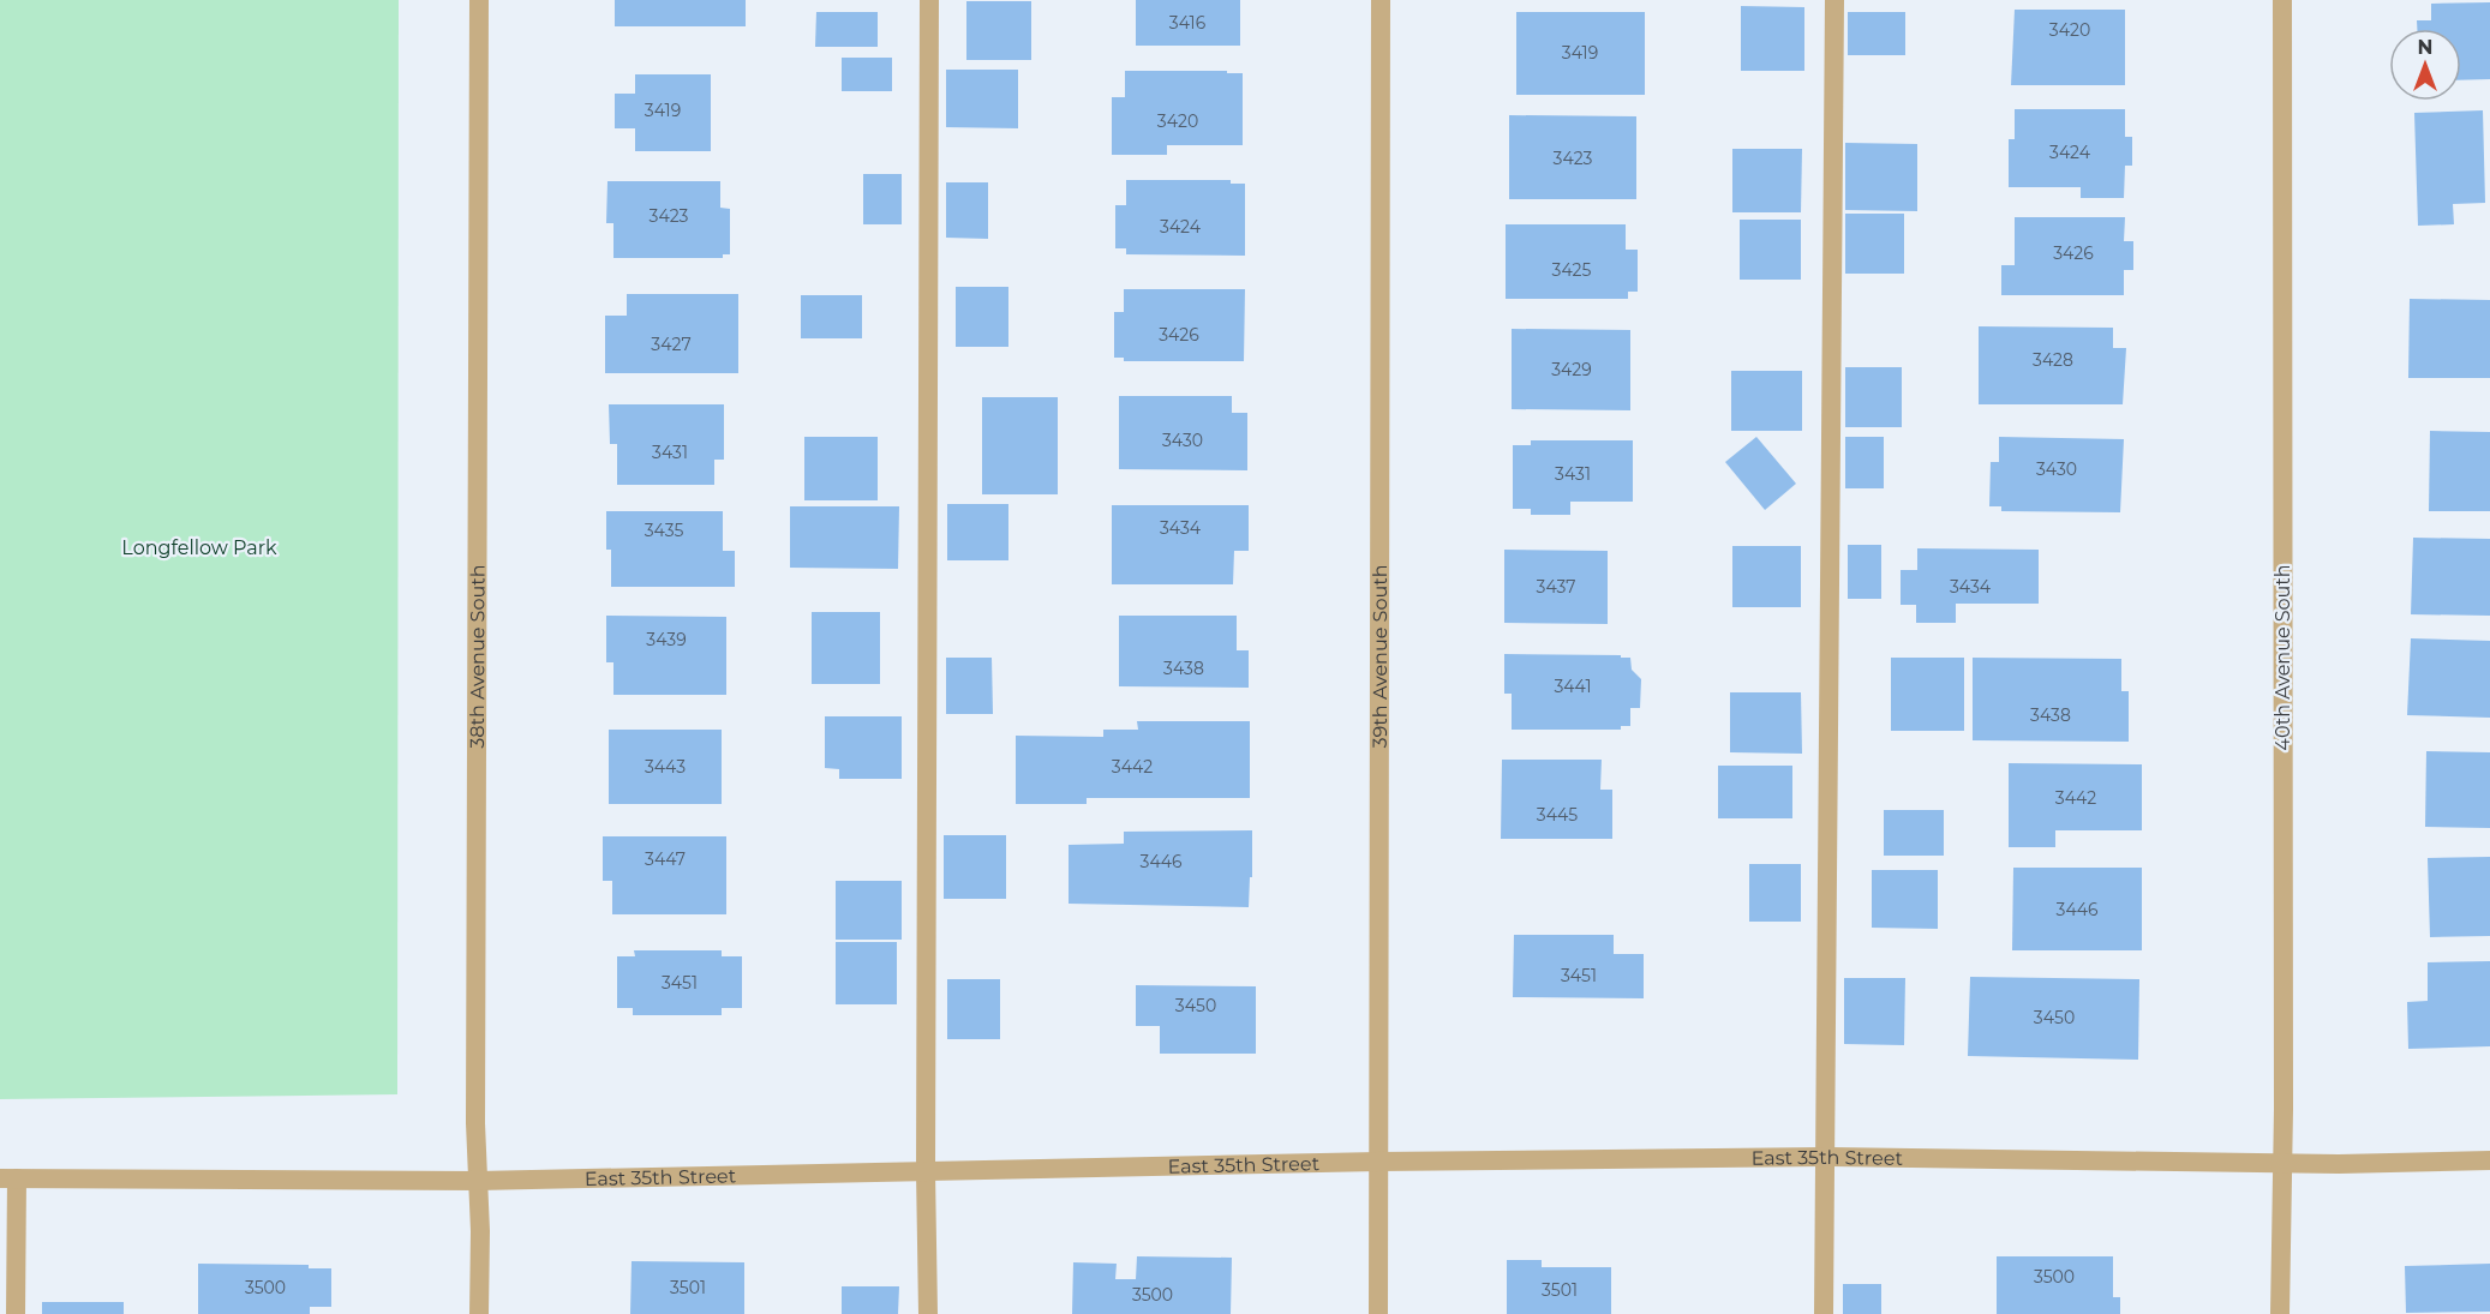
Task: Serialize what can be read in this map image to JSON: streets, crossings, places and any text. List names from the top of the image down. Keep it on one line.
{"streets":{"street":["39th Avenue South","38th Avenue South","40th Avenue South","East 35th Street"]},"crossings":[["39th Avenue South","East 35th Street"],["38th Avenue South","East 35th Street"],["40th Avenue South","East 35th Street"]],"parks":["Longfellow Park"],"house_numbers":["3416","3420","3419","3419","3420","3424","3423","3423","3424","3426","3425","3426","3427","3428","3429","3430","3431","3430","3431","3434","3435","3437","3434","3439","3438","3441","3438","3443","3442","3442","3445","3447","3446","3446","3451","3451","3450","3450","3500","3500","3501","3501","3500"],"north":"top"}
